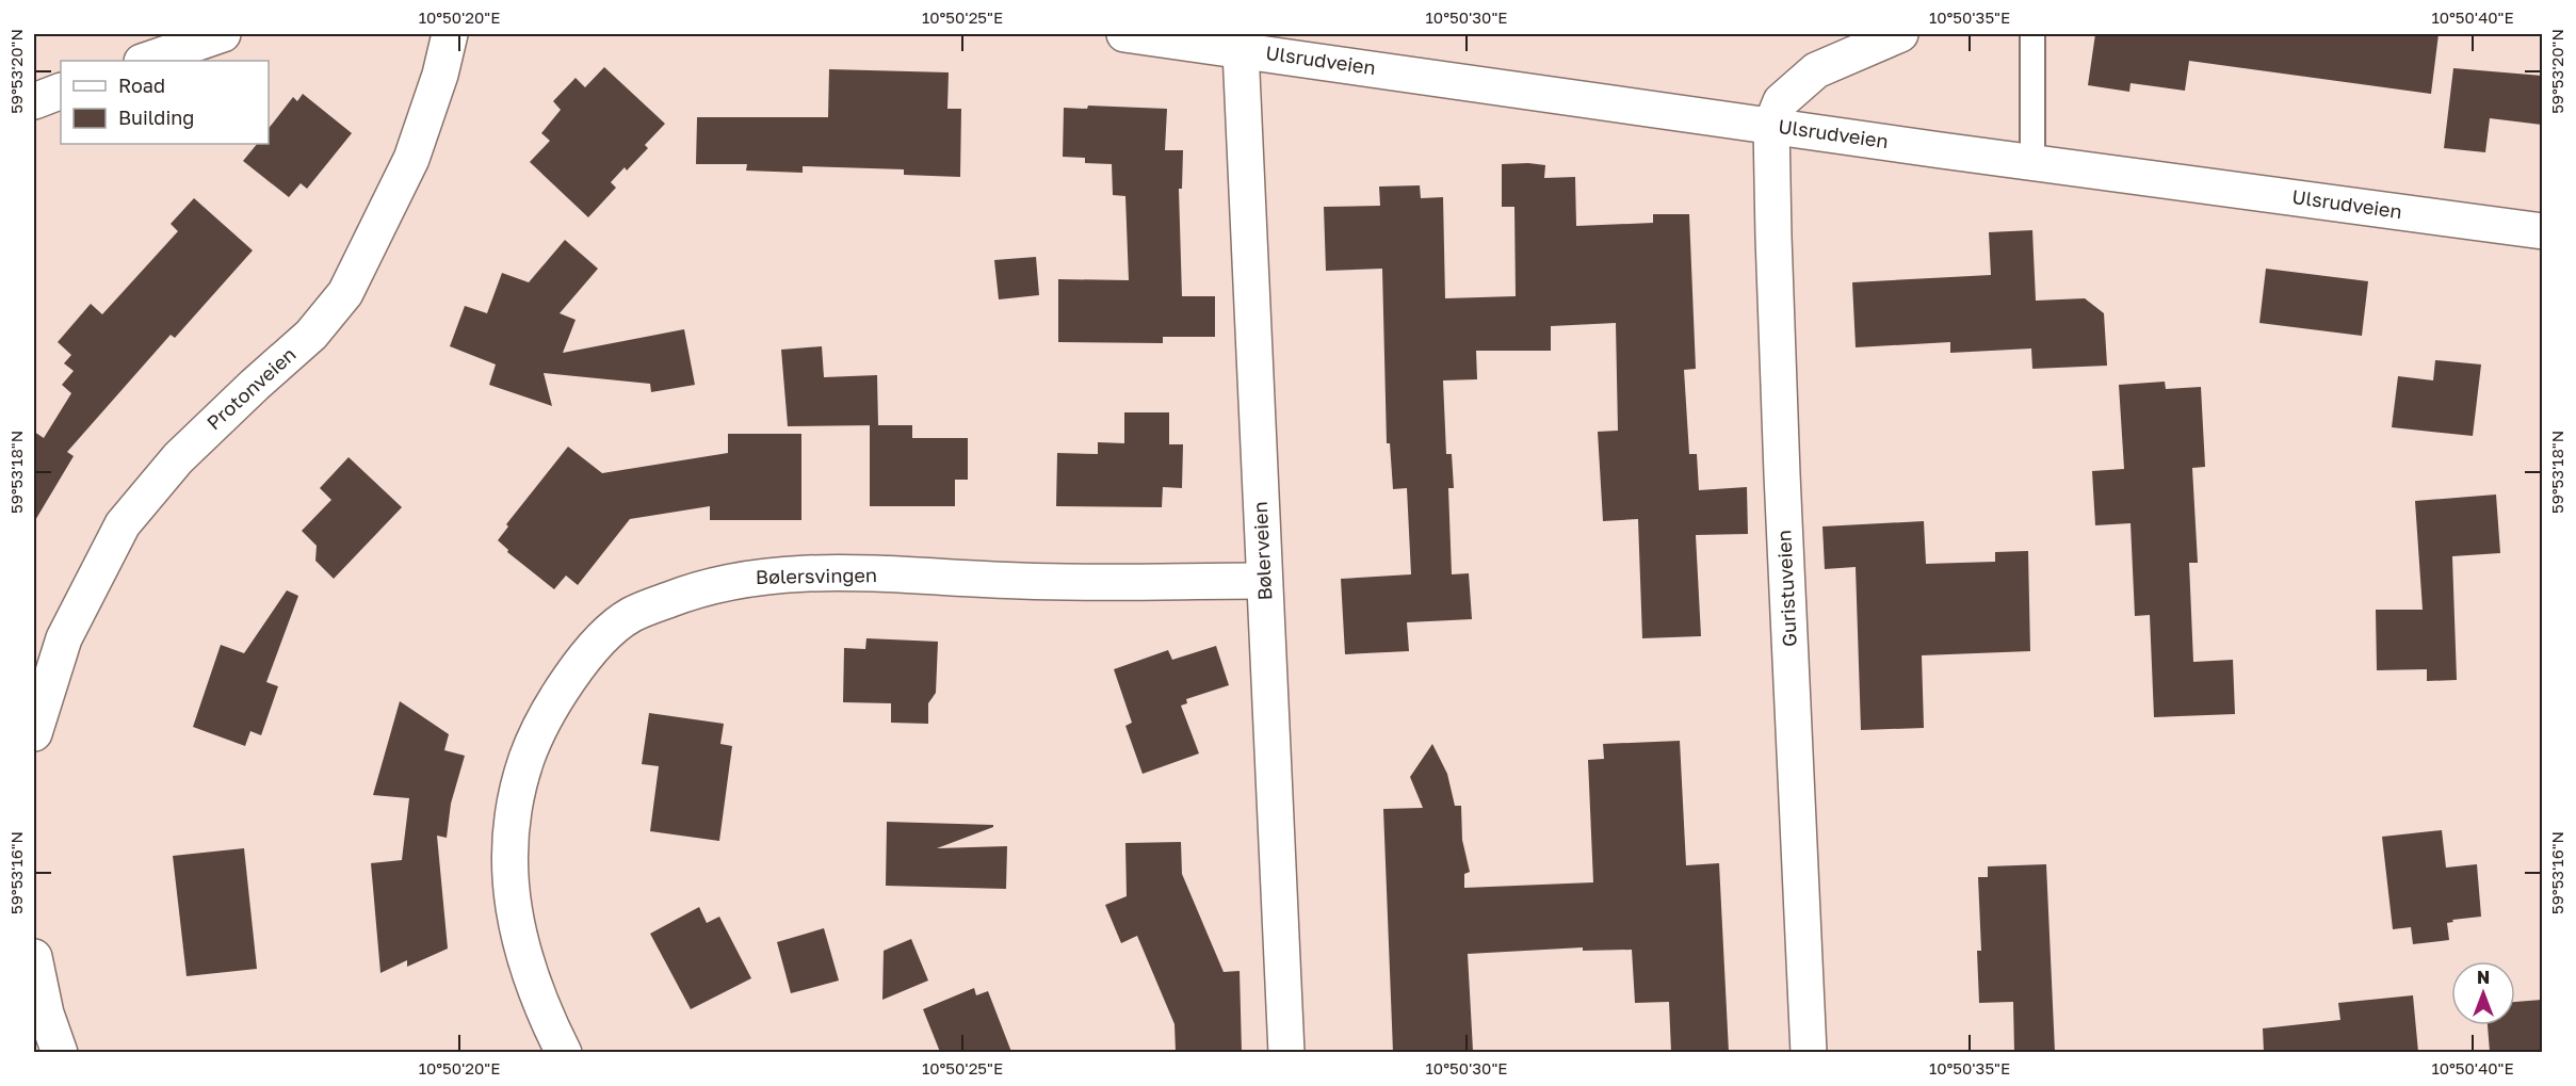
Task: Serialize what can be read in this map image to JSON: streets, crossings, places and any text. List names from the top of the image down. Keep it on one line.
{"streets":{"street":["Ulsrudveien","Protonveien","Bølerveien","Bølersvingen","Guristuveien"]},"crossings":[["Ulsrudveien","Bølerveien"],["Ulsrudveien","Guristuveien"],["Bølerveien","Bølersvingen"]],"legend":["Road","Building"],"north":"top","coordinates":["10°50'20\"E","10°50'25\"E","10°50'30\"E","10°50'35\"E","10°50'40\"E","59°53'20\"N","59°53'18\"N","59°53'16\"N"]}
